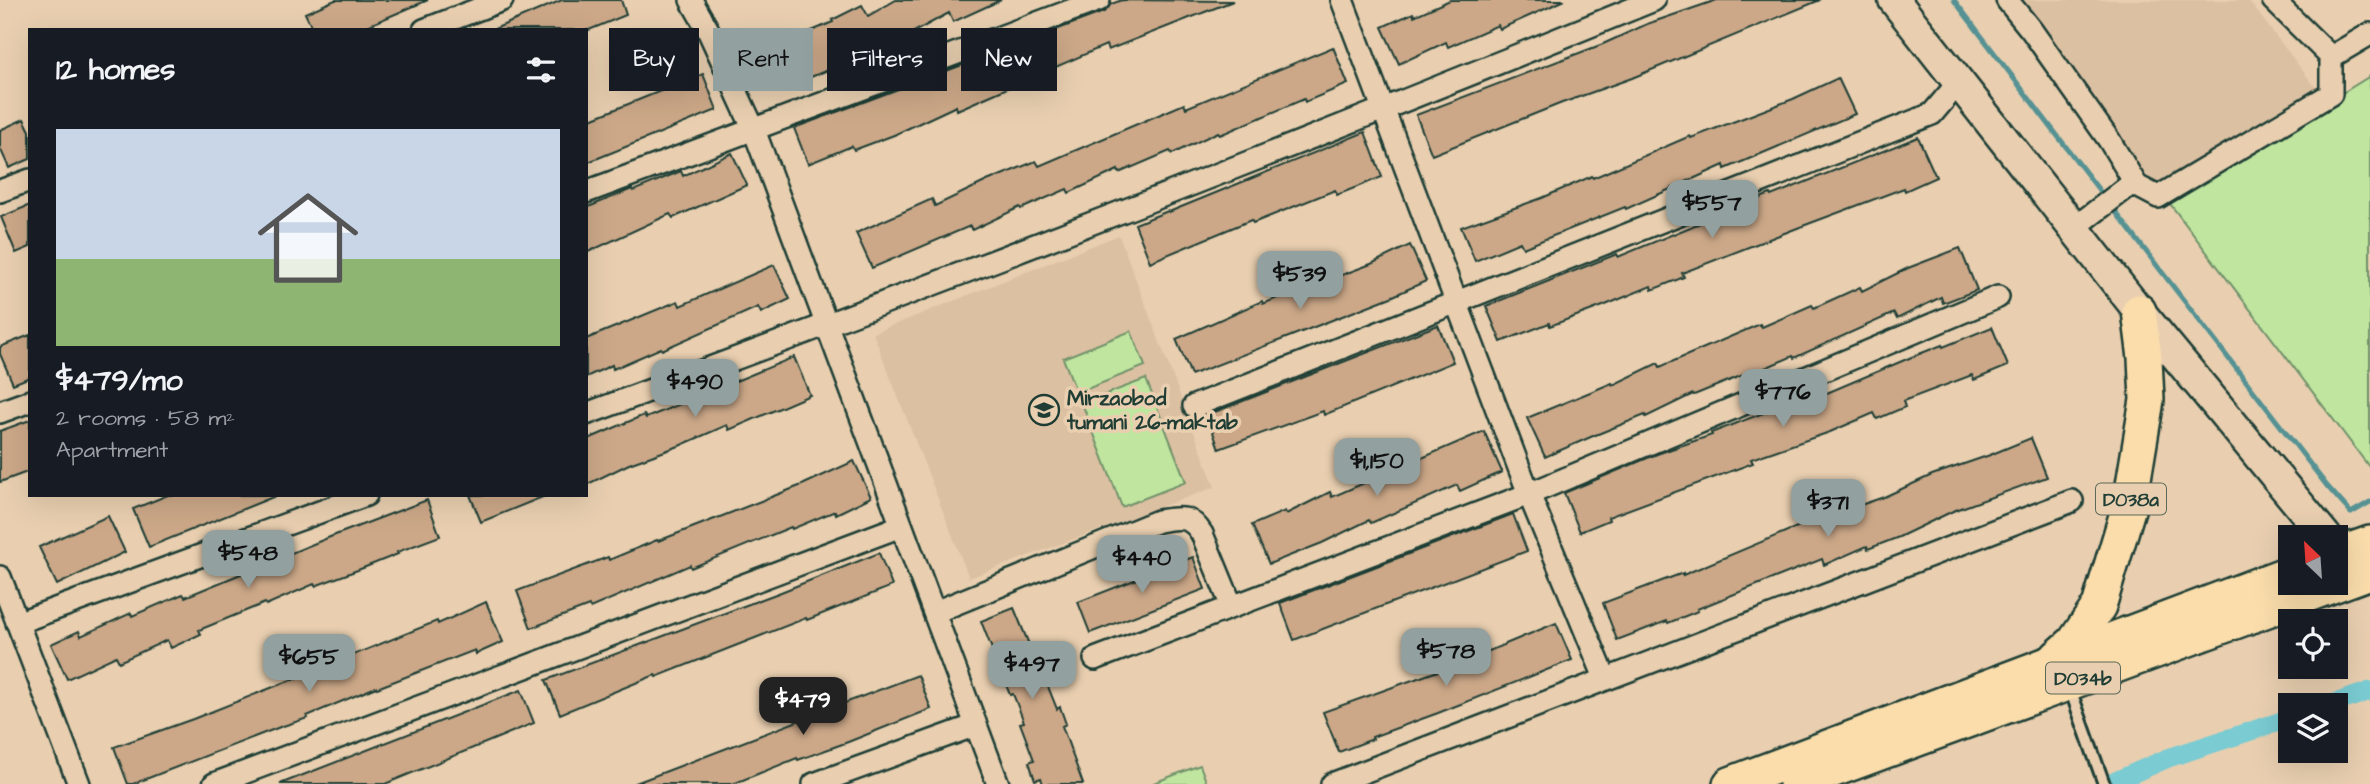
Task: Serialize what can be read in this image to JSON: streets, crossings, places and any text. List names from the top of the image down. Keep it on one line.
{"streets":{"main road":["D038a","D034b"]},"crossings":[["D038a","D034b"]],"places":{"school or university":["Mirzaobod tumani 26-maktab"]},"north":"top left","page":{"chip":["Buy","Rent","Filters","New"],"heading":"12 homes","list":[{"name":"$479/mo","note":"2 rooms · 58 m² · Apartment"}],"price":["$557","$539","$490","$776","$1,150","$371","$548","$440","$578","$655","$497","$479"]}}
